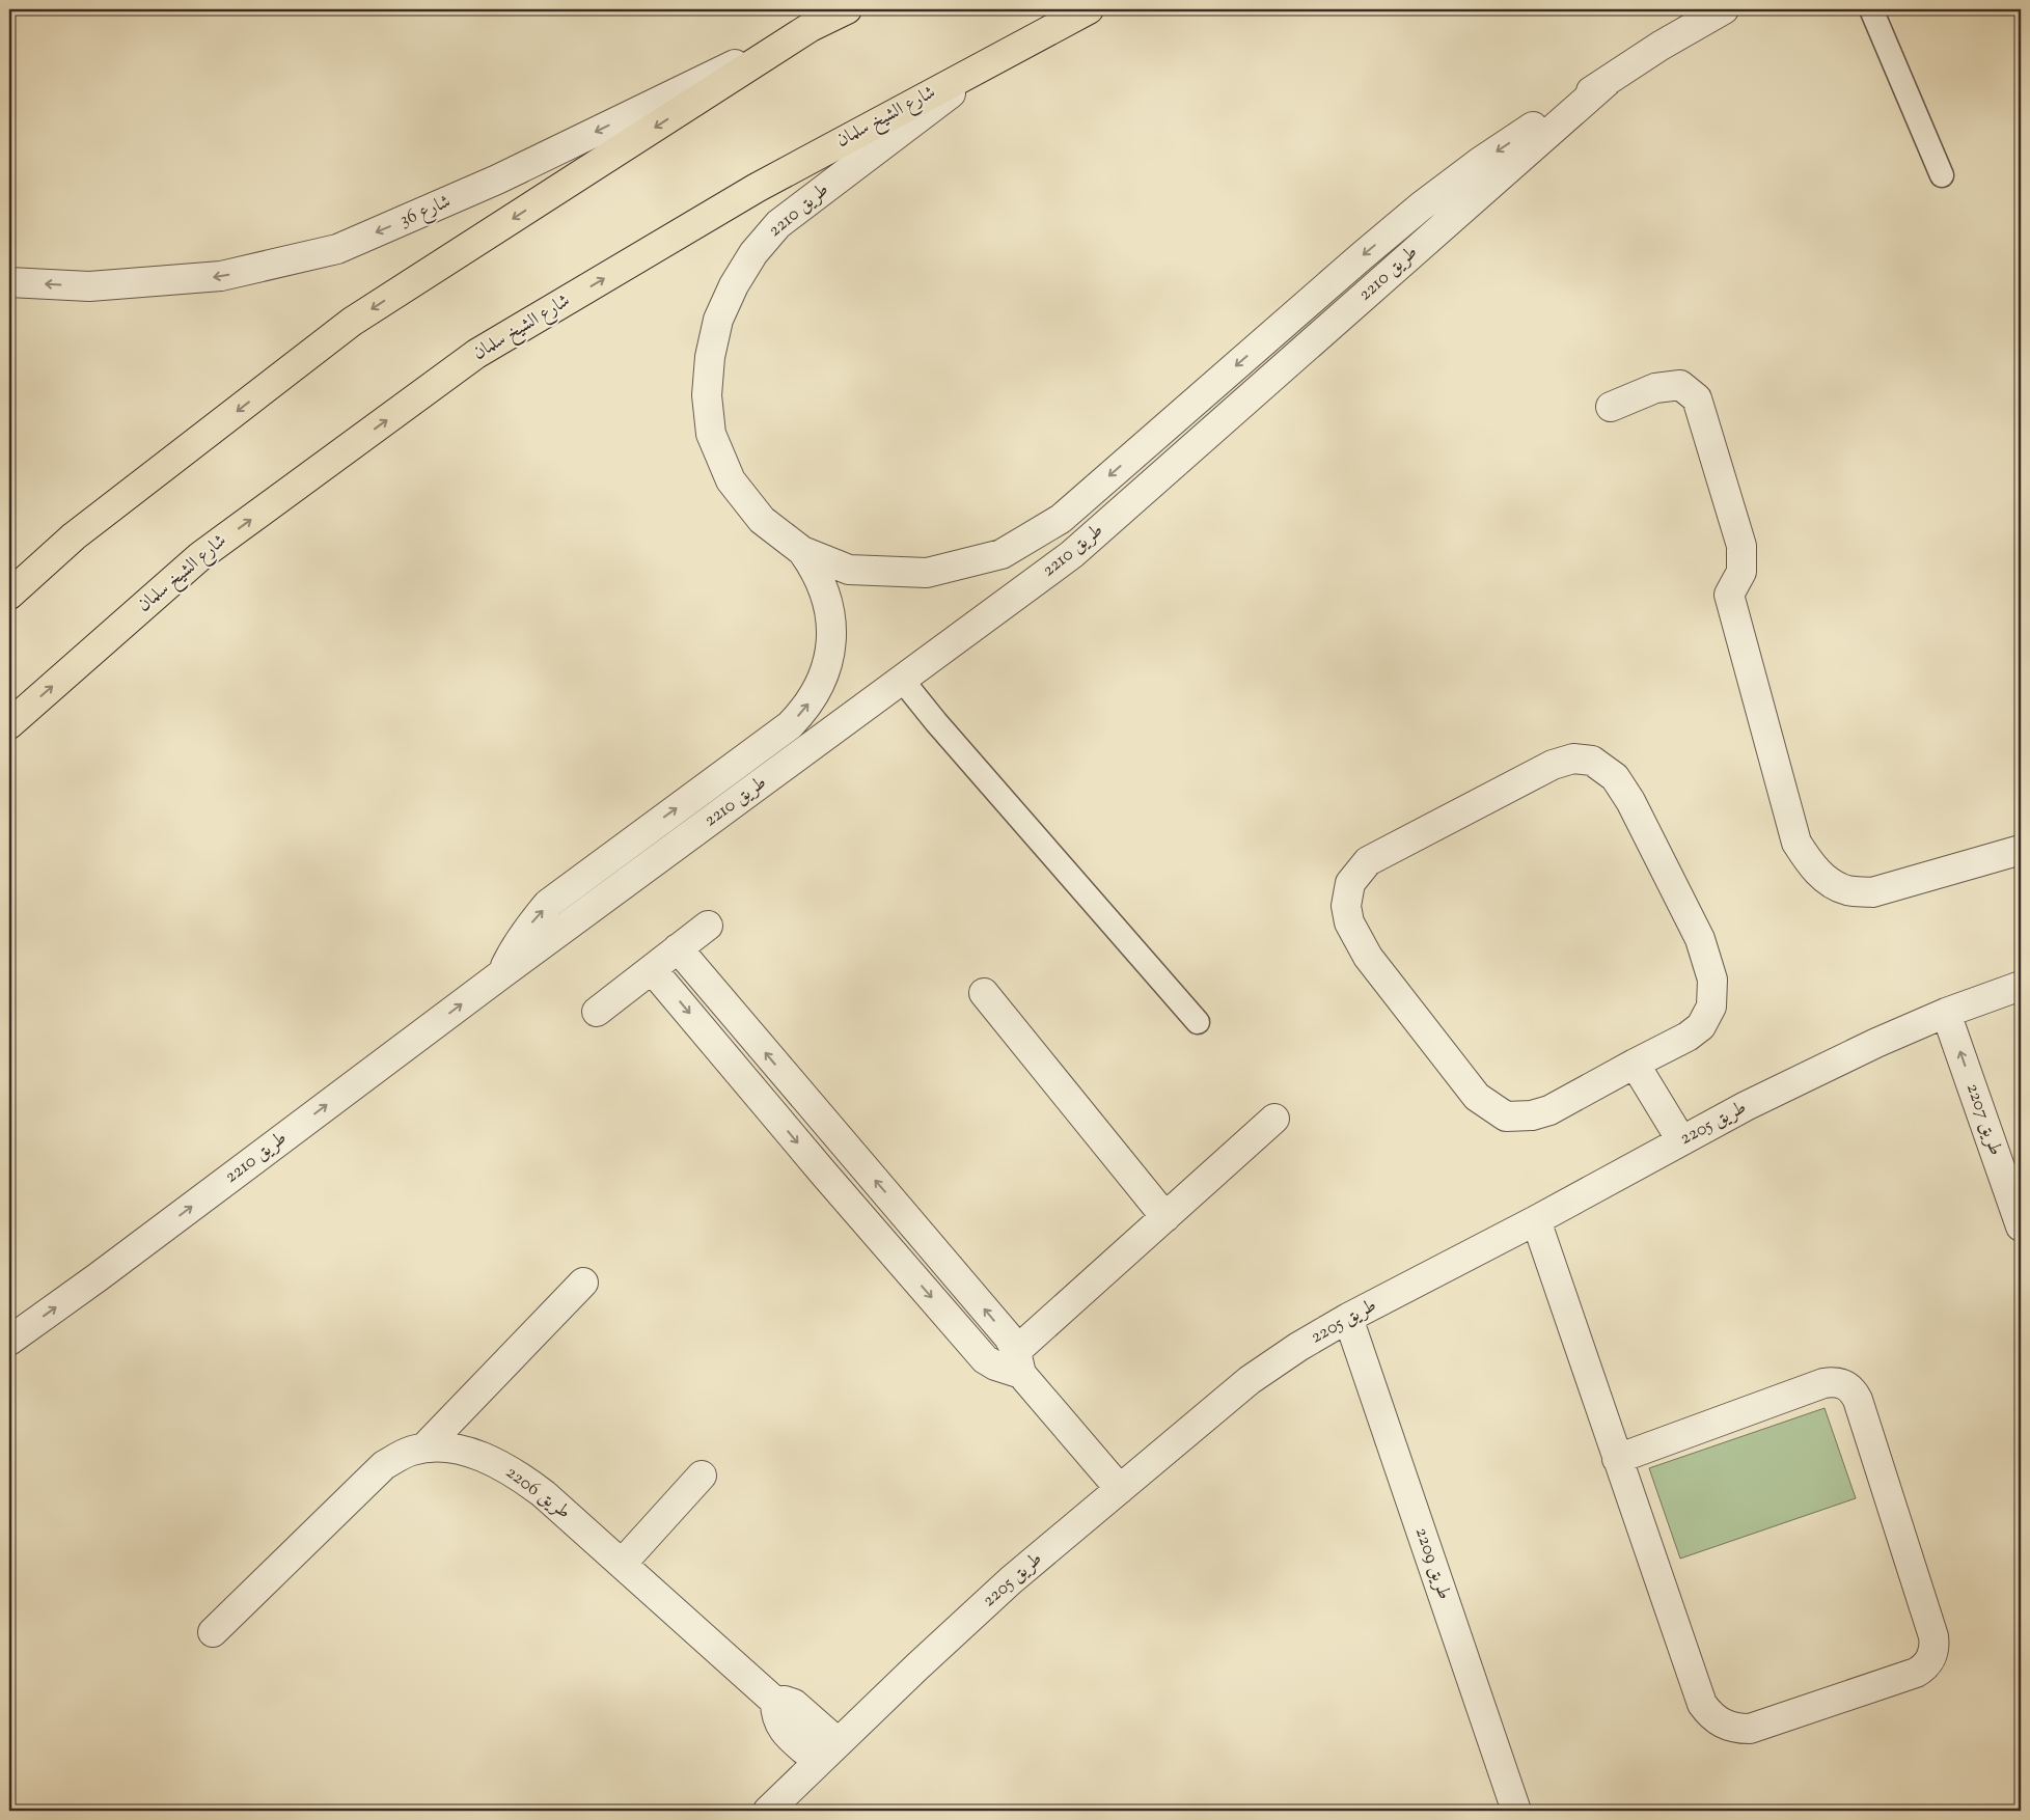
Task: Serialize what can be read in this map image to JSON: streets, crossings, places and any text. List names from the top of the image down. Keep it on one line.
{"streets":{"main road":["شارع الشيخ سلمان"],"street":["طريق 2210","شارع 36","طريق 2207","طريق 2205","طريق 2206","طريق 2209"]},"crossings":[["شارع الشيخ سلمان","طريق 2210"],["طريق 2207","طريق 2205"],["طريق 2205","طريق 2206"],["طريق 2205","طريق 2209"]],"one_way":["شارع 36","طريق 2207"]}
